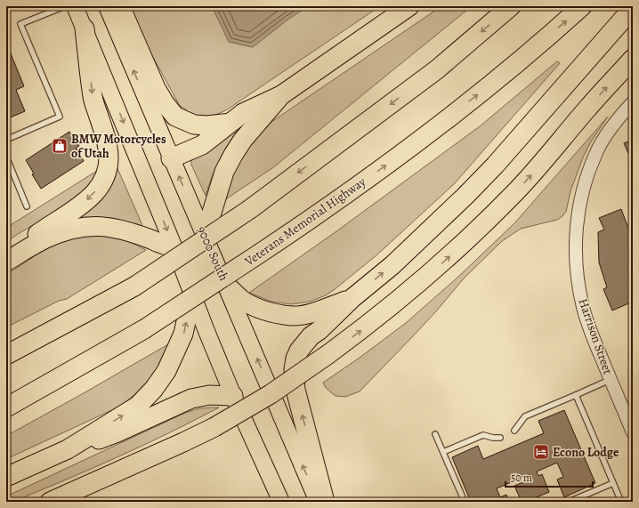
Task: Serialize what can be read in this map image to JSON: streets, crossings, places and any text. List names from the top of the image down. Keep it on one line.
{"streets":{"highway":["Veterans Memorial Highway"],"main road":["9000 South"],"street":["Harrison Street"]},"places":{"shop":["BMW Motorcycles of Utah"],"hotel":["Econo Lodge"]},"scale_bar":"50 m"}
